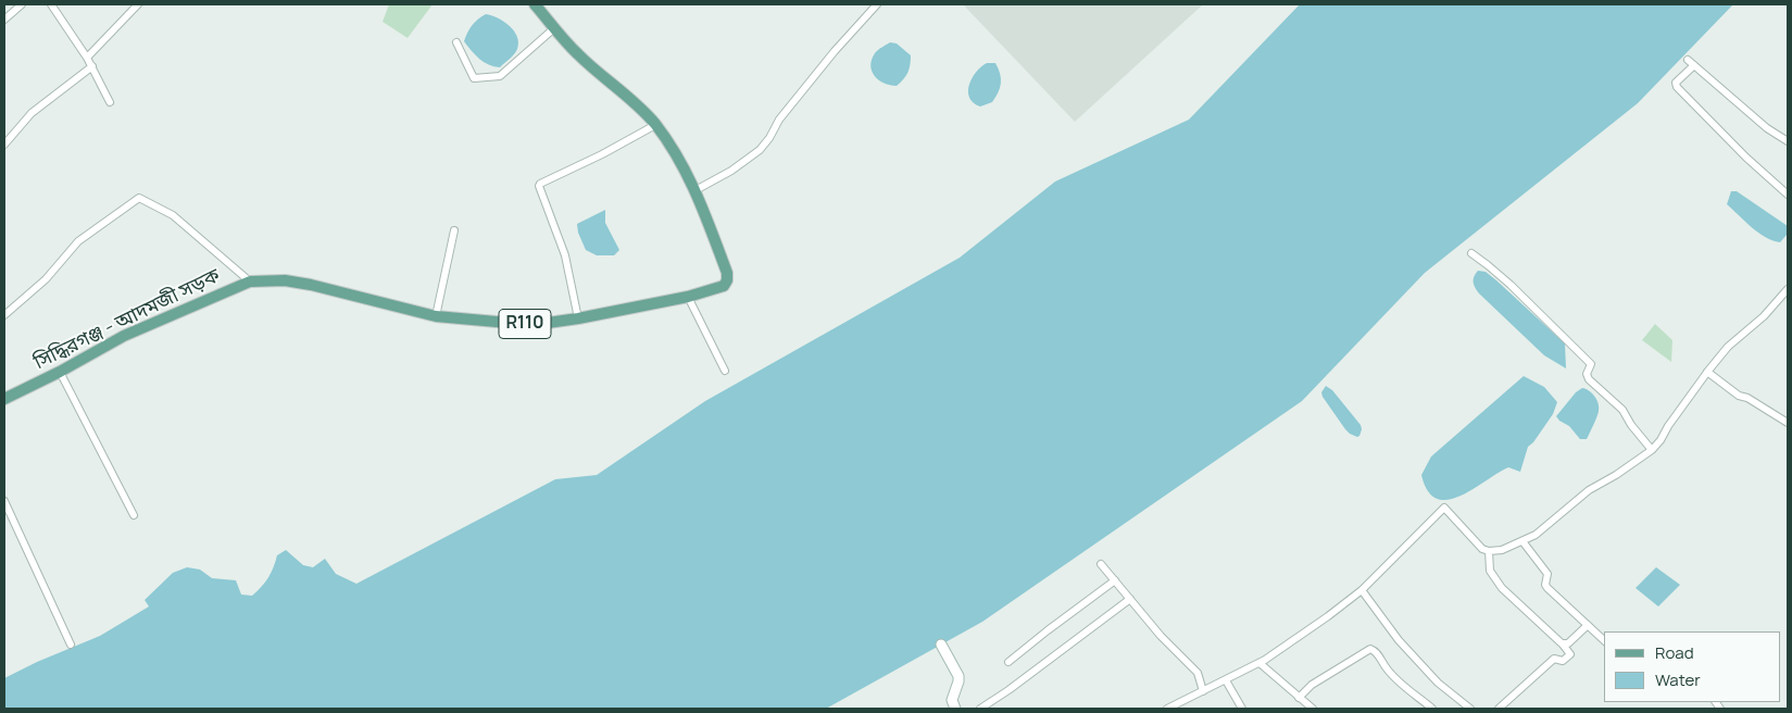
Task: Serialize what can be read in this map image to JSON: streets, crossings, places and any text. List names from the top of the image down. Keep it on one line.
{"streets":{"main road":["সিদ্ধিরগঞ্জ - আদমজী সড়ক","R110"]},"legend":["Road","Water"]}
